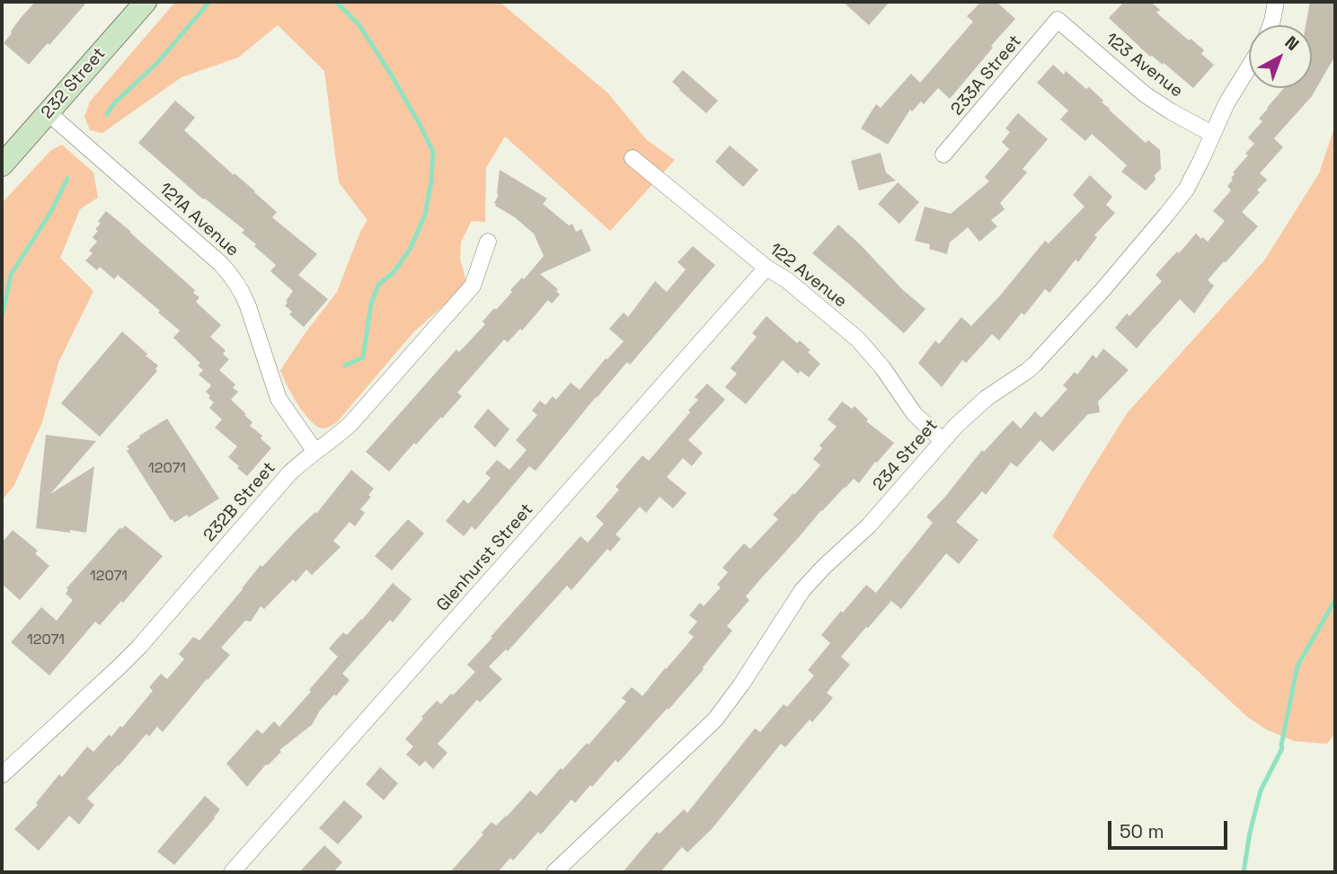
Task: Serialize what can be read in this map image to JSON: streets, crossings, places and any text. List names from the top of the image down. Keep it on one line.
{"streets":{"main road":["232 Street"],"street":["123 Avenue","233A Street","121A Avenue","122 Avenue","234 Street","232B Street","Glenhurst Street"]},"crossings":[["123 Avenue","233A Street"],["123 Avenue","234 Street"],["232 Street","121A Avenue"],["121A Avenue","232B Street"],["122 Avenue","234 Street"],["122 Avenue","Glenhurst Street"]],"house_numbers":["12071","12071","12071"],"scale_bar":"50 m","north":"top right"}
